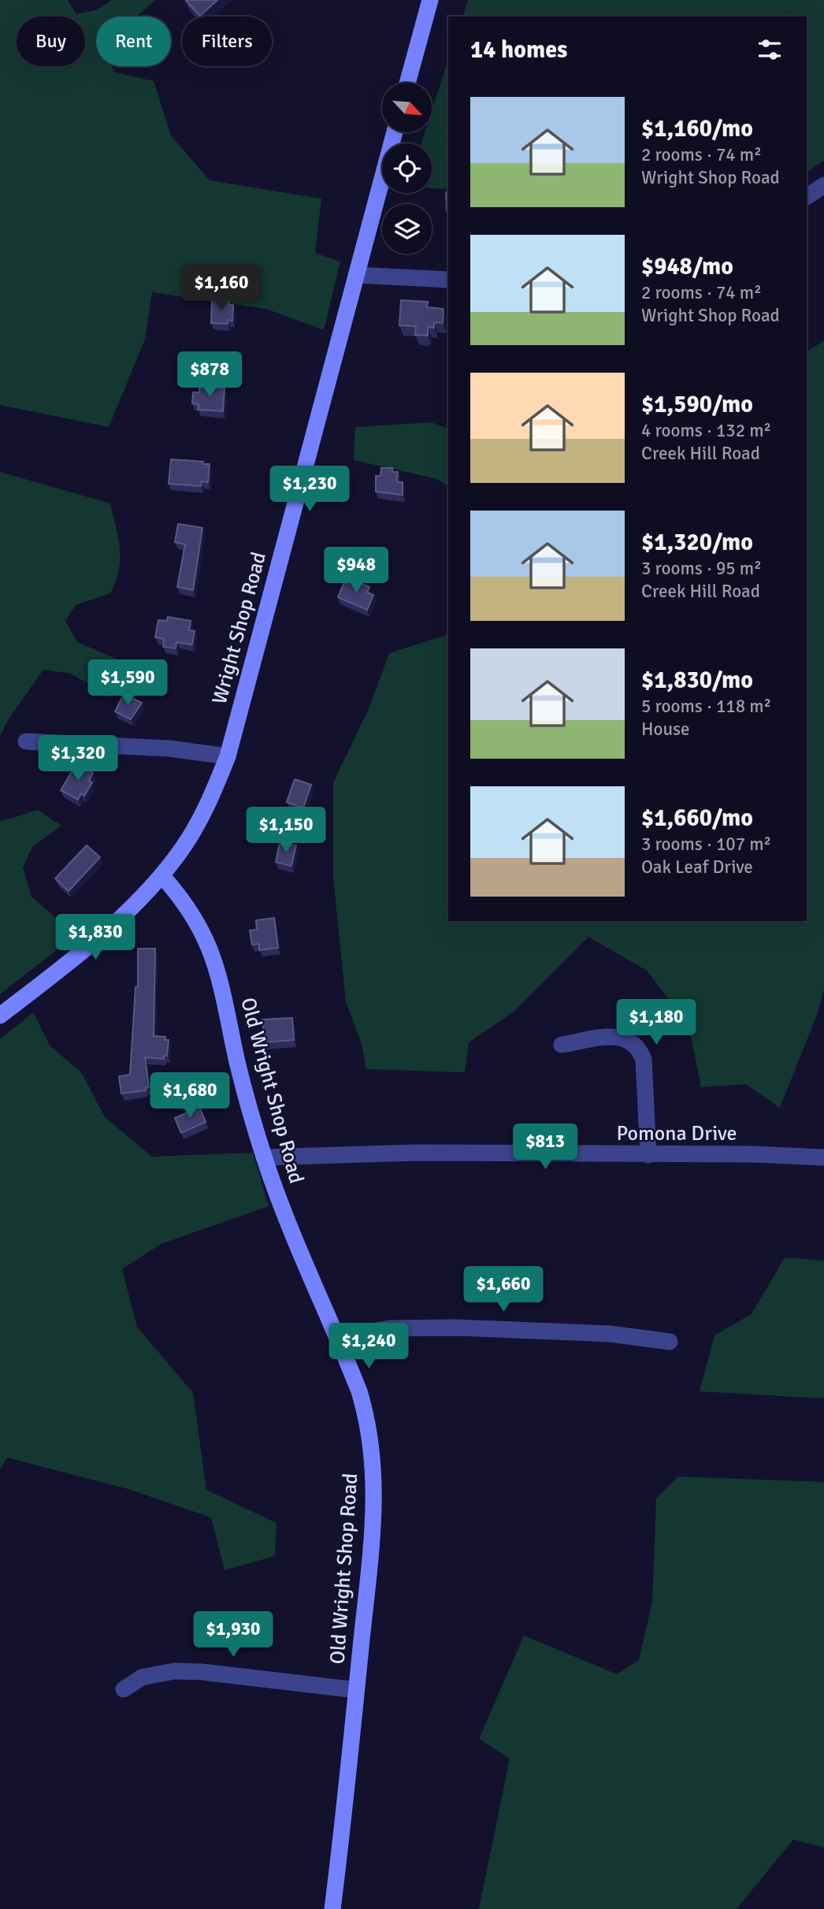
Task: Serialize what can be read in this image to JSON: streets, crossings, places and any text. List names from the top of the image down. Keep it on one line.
{"streets":{"street":["Wright Shop Road","Old Wright Shop Road","Pomona Drive"]},"crossings":[["Wright Shop Road","Old Wright Shop Road"],["Old Wright Shop Road","Pomona Drive"]],"north":"bottom right","page":{"chip":["Buy","Rent","Filters"],"heading":"14 homes","list":[{"name":"$1,160/mo","note":"2 rooms · 74 m² · Wright Shop Road"},{"name":"$948/mo","note":"2 rooms · 74 m² · Wright Shop Road"},{"name":"$1,590/mo","note":"4 rooms · 132 m² · Creek Hill Road"},{"name":"$1,320/mo","note":"3 rooms · 95 m² · Creek Hill Road"},{"name":"$1,830/mo","note":"5 rooms · 118 m² · House"},{"name":"$1,660/mo","note":"3 rooms · 107 m² · Oak Leaf Drive"}],"price":["$1,160","$878","$1,230","$948","$1,590","$1,320","$1,150","$1,830","$1,180","$1,680","$813","$1,660","$1,240","$1,930"]}}
